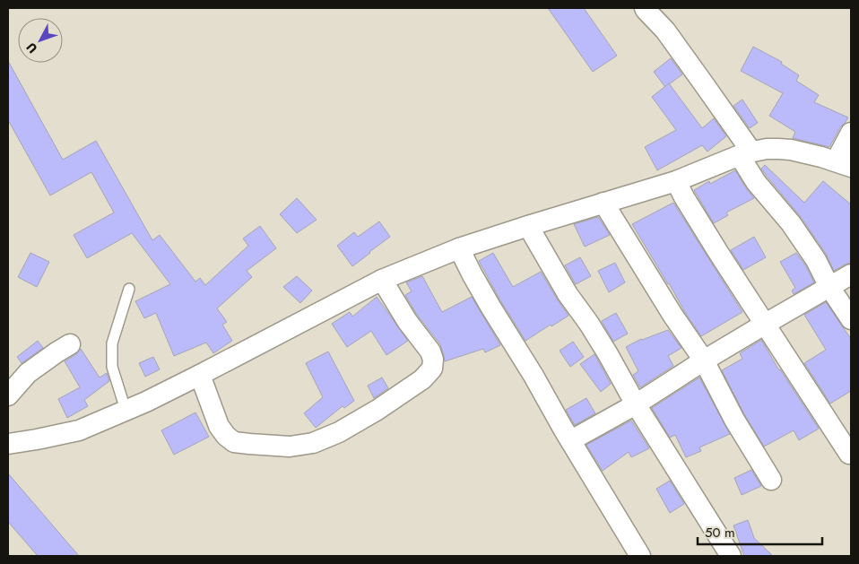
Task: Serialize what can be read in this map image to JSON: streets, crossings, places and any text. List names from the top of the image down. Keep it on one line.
{"scale_bar":"50 m","north":"bottom left"}
